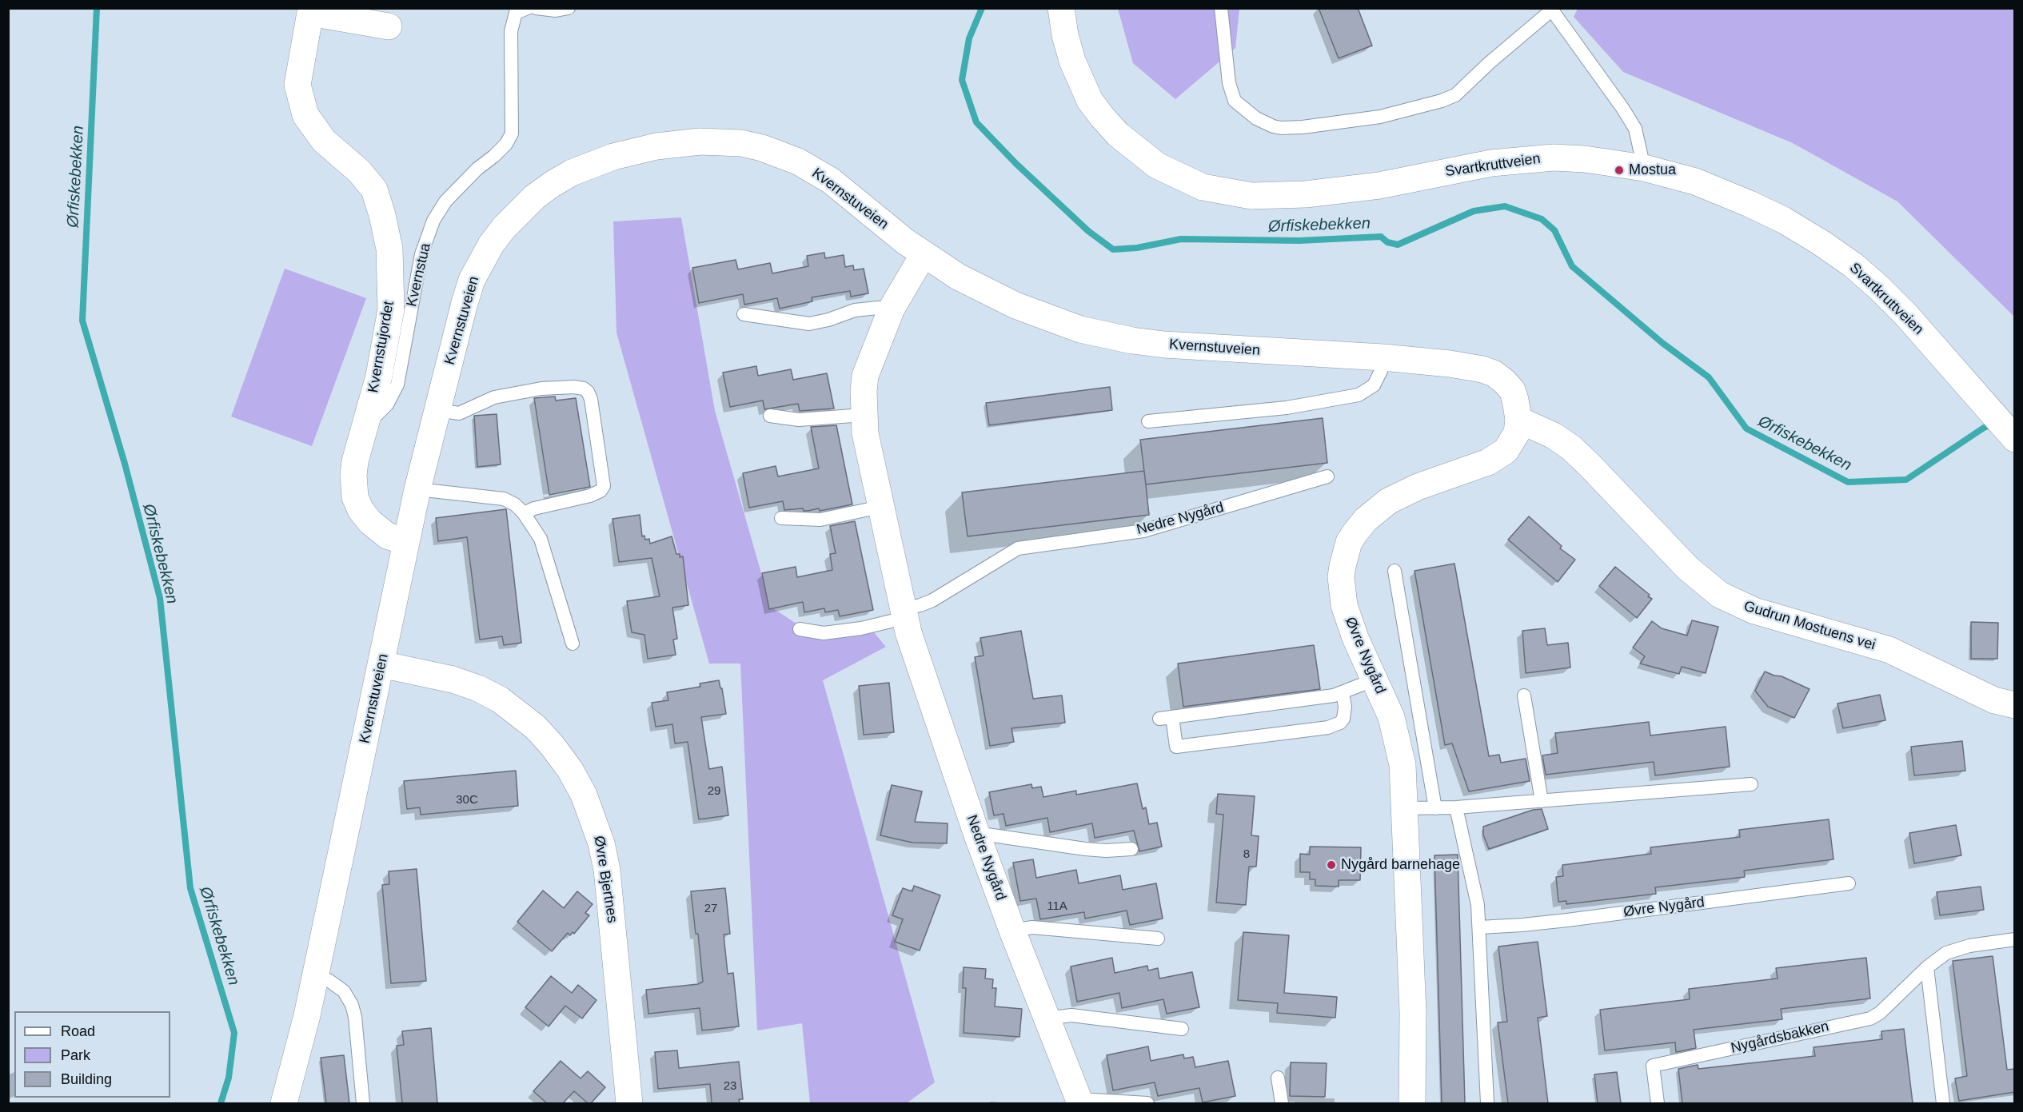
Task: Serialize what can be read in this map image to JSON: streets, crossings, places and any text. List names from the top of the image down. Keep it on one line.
{"streets":{"street":["Svartkruttveien","Kvernstuveien","Kvernstujordet","Nedre Nygård","Gudrun Mostuens vei","Øvre Nygård","Øvre Bjertnes"],"lane":["Kvernstua","Nygårdsbakken"]},"crossings":[["Kvernstuveien","Nedre Nygård"],["Kvernstuveien","Gudrun Mostuens vei"],["Kvernstuveien","Øvre Nygård"],["Kvernstuveien","Øvre Bjertnes"],["Kvernstua","Kvernstujordet"]],"water":["Ørfiskebekken"],"places":["Mostua","Nygård barnehage"],"house_numbers":["29","30C","8","11A","27","23"],"legend":["Road","Park","Building"]}
